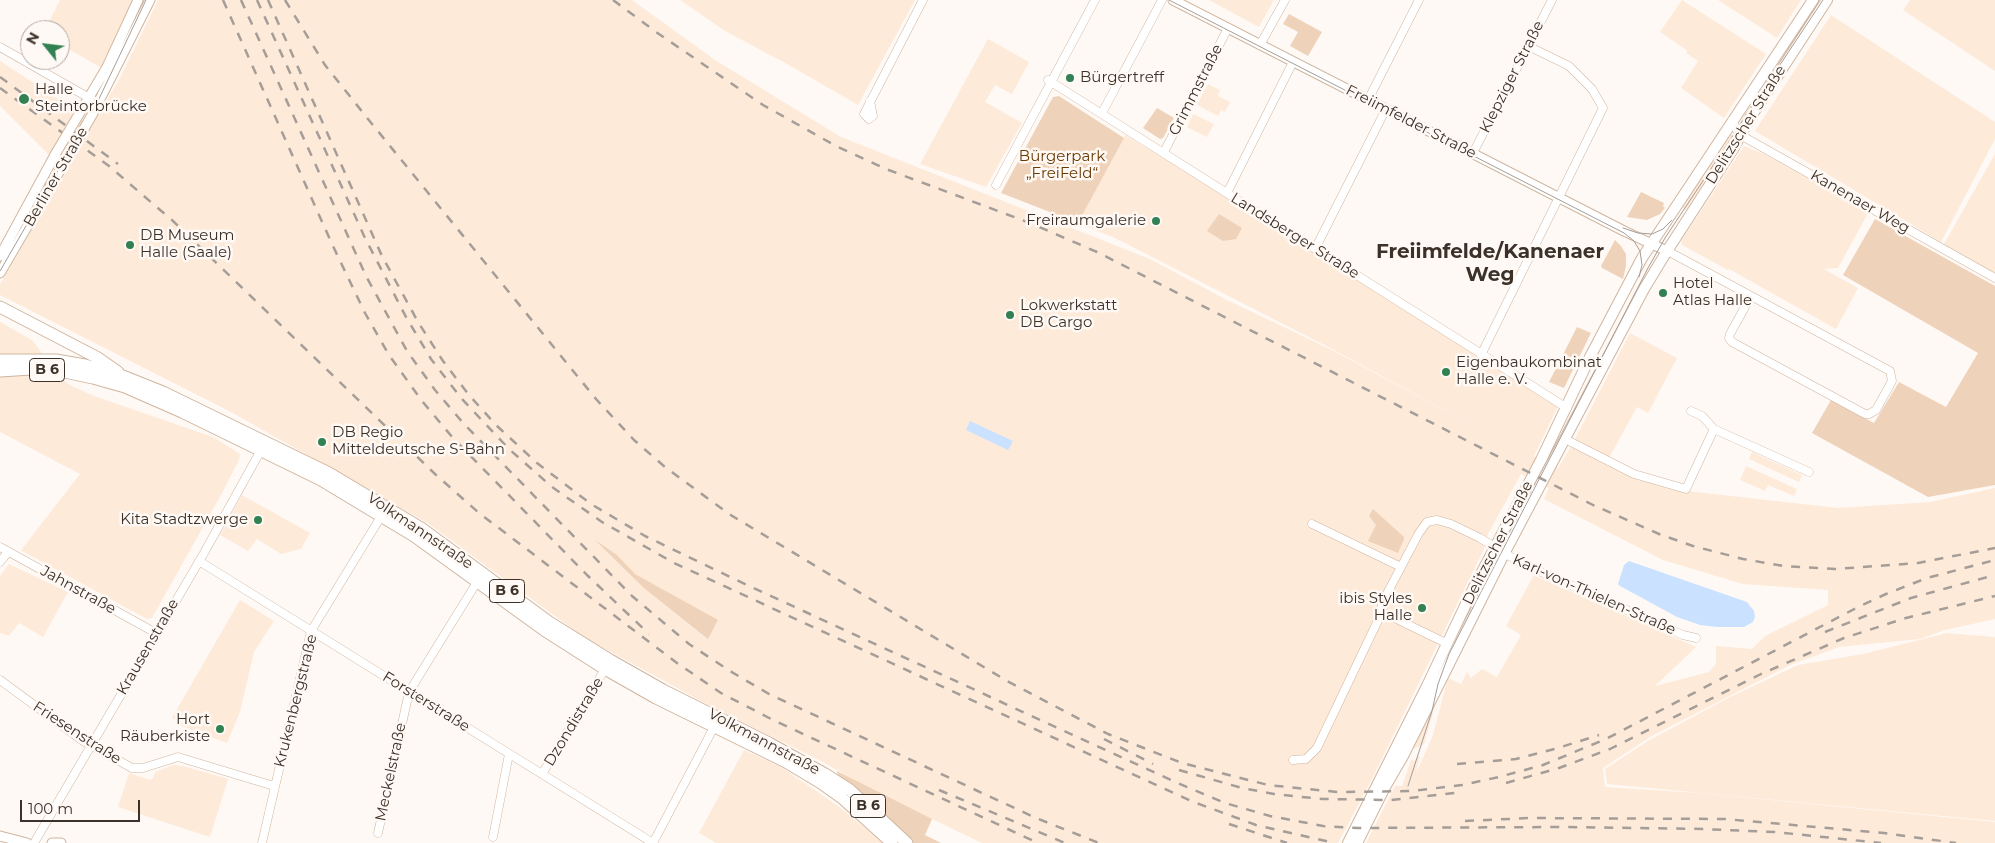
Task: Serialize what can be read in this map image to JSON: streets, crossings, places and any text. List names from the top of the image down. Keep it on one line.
{"streets":{"main road":["Delitzscher Straße","B 6","Volkmannstraße"],"street":["Klepziger Straße","Grimmstraße","Freiimfelder Straße","Berliner Straße","Kanenaer Weg","Landsberger Straße","Jahnstraße","Karl-von-Thielen-Straße","Krausenstraße","Krukenbergstraße","Forsterstraße","Dzondistraße","Friesenstraße","Meckelstraße"]},"crossings":[["Klepziger Straße","Freiimfelder Straße"],["Grimmstraße","Freiimfelder Straße"],["Grimmstraße","Landsberger Straße"],["Freiimfelder Straße","Delitzscher Straße"],["Delitzscher Straße","Kanenaer Weg"],["Delitzscher Straße","Landsberger Straße"],["Delitzscher Straße","Karl-von-Thielen-Straße"],["Volkmannstraße","Krausenstraße"],["Volkmannstraße","Krukenbergstraße"],["Volkmannstraße","Dzondistraße"],["Volkmannstraße","Meckelstraße"],["Jahnstraße","Krausenstraße"],["Krausenstraße","Forsterstraße"],["Krausenstraße","Friesenstraße"],["Krukenbergstraße","Forsterstraße"],["Krukenbergstraße","Friesenstraße"],["Forsterstraße","Dzondistraße"],["Forsterstraße","Meckelstraße"]],"districts":["Freiimfelde/Kanenaer Weg"],"parks":["Bürgerpark „FreiFeld“"],"places":["Bürgertreff","Halle Steintorbrücke","Freiraumgalerie","DB Museum Halle (Saale)","Hotel Atlas Halle","Lokwerkstatt DB Cargo","Eigenbaukombinat Halle e. V.","DB Regio Mitteldeutsche S-Bahn","Kita Stadtzwerge","ibis Styles Halle","Hort Räuberkiste"],"scale_bar":"100 m","north":"top left"}
